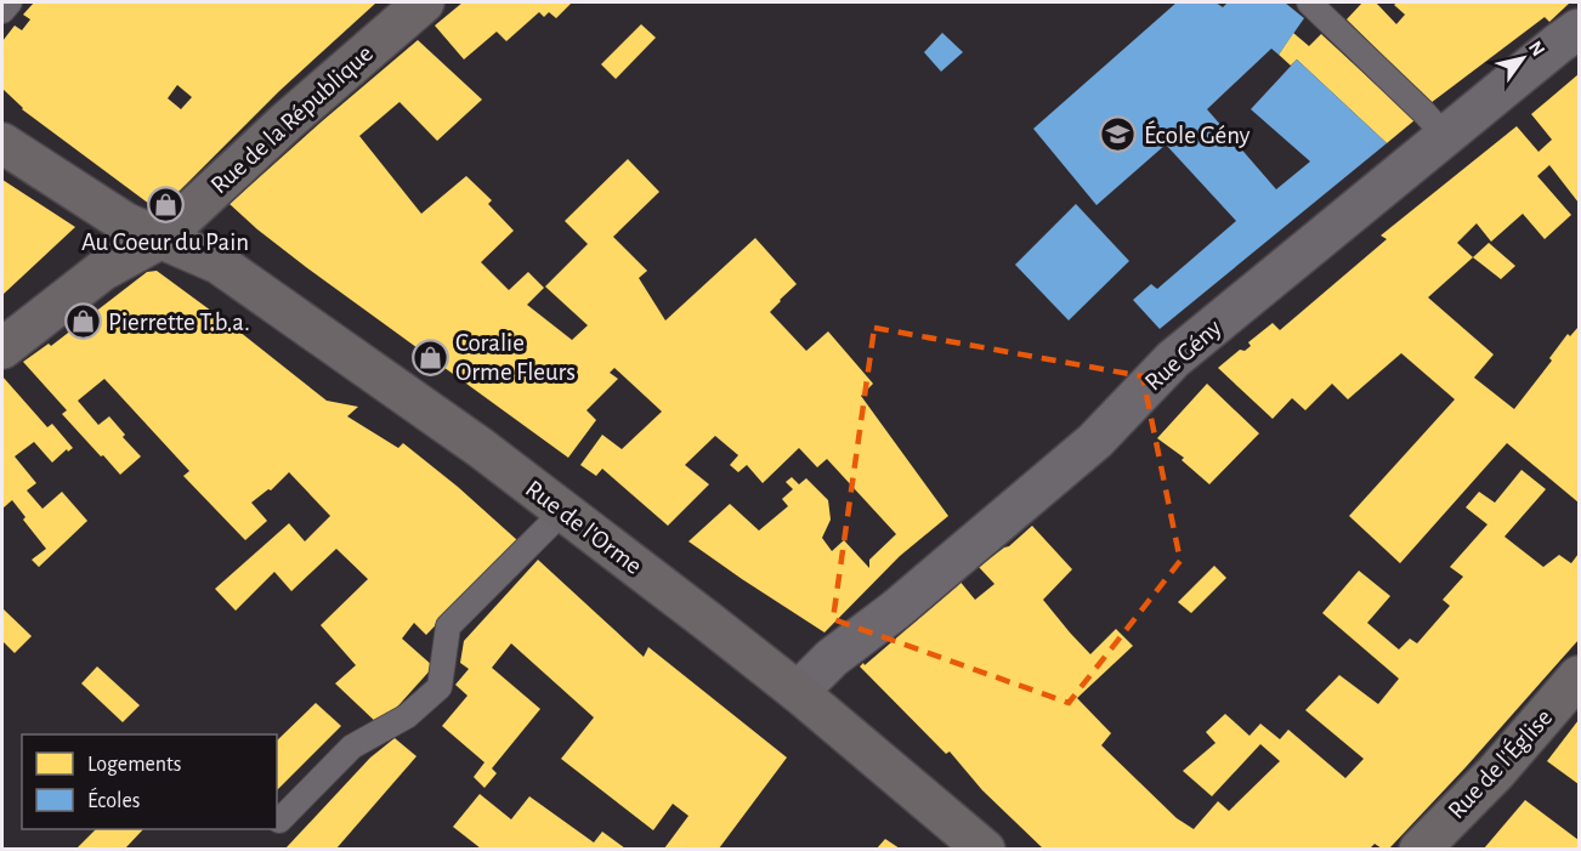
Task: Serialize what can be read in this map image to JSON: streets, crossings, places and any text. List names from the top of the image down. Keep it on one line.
{"streets":{"main road":["Rue de la République","Rue de l'Orme","Rue de l'Église"],"street":["Rue Gény"]},"crossings":[["Rue de la République","Rue de l'Orme"],["Rue Gény","Rue de l'Orme"]],"places":{"school or university":["École Gény"],"shop":["Au Coeur du Pain","Pierrette T.b.a.","Coralie Orme Fleurs"]},"legend":["Logements","Écoles"],"north":"top right"}
